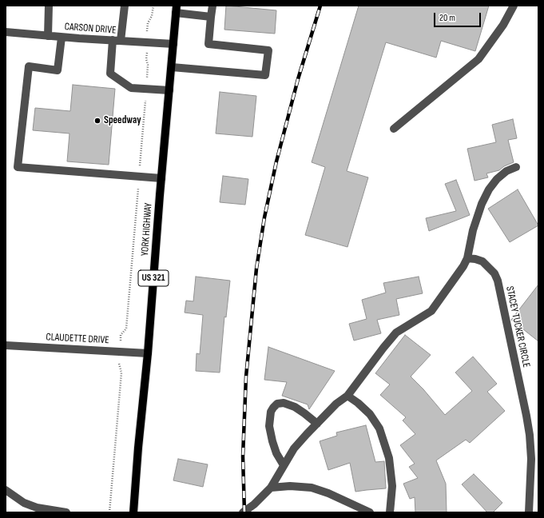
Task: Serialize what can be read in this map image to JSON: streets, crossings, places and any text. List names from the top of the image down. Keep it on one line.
{"streets":{"main road":["YORK HIGHWAY","US 321"],"street":["CARSON DRIVE","STACEY TUCKER CIRCLE","CLAUDETTE DRIVE"]},"crossings":[["CARSON DRIVE","YORK HIGHWAY"],["CARSON DRIVE","US 321"],["YORK HIGHWAY","US 321"],["YORK HIGHWAY","CLAUDETTE DRIVE"]],"places":["Speedway"],"scale_bar":"20 m"}
